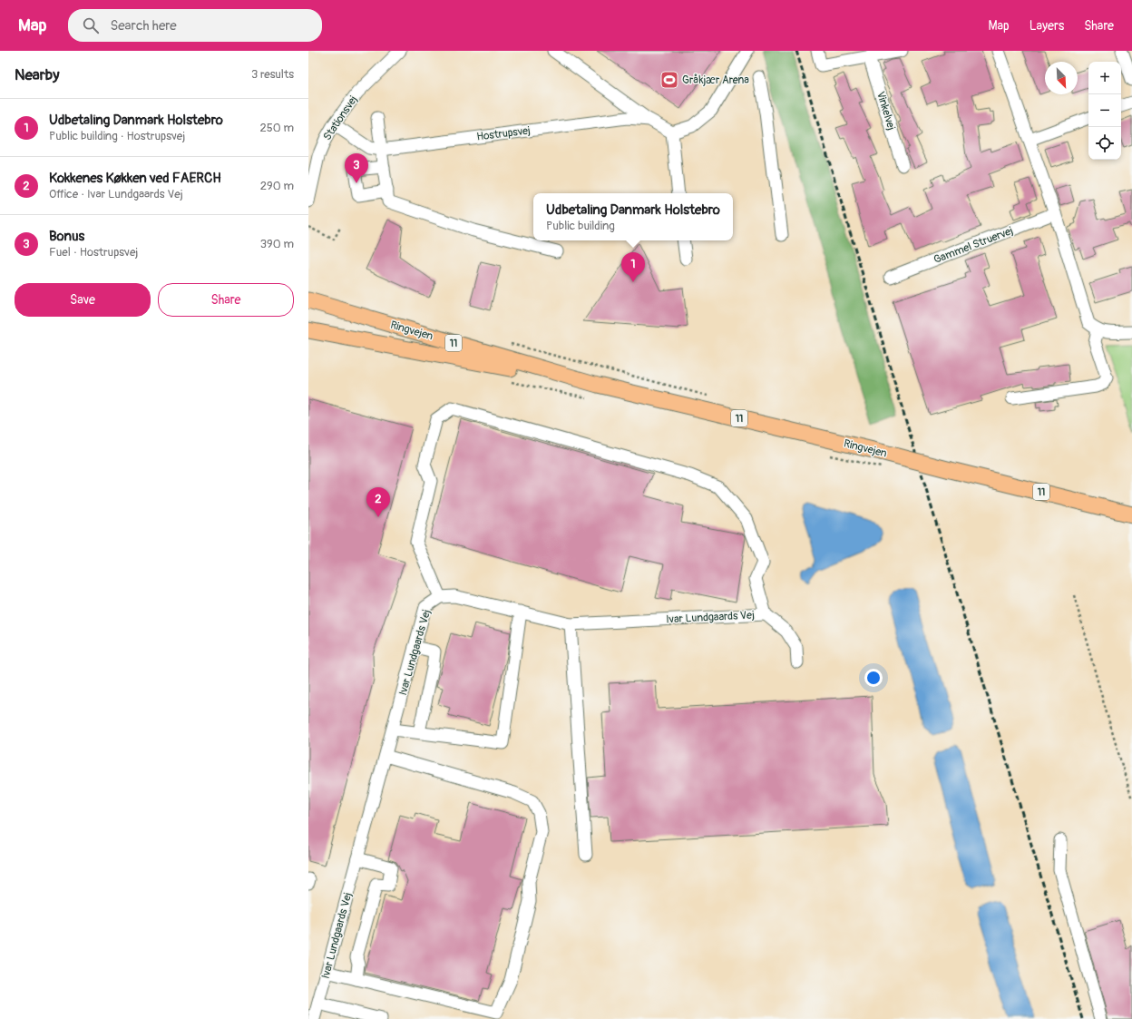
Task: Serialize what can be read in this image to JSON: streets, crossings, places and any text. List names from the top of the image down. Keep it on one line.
{"streets":{"main road":["Ringvejen","11"],"street":["Vinkelvej","Stationsvej","Hostrupsvej","Gammel Struervej","Ivar Lundgaards Vej"]},"crossings":[["Stationsvej","Hostrupsvej"]],"places":{"sports":["Gråkjær Arena"]},"north":"bottom right","page":{"header":"Map","search":"Search here","nav":["Map","Layers","Share"],"heading":["Nearby","3 results"],"map_buttons":["+","−"],"list":[{"mark":"1","name":"Udbetaling Danmark Holstebro","note":"Public building · Hostrupsvej","value":"250 m"},{"mark":"2","name":"Kokkenes Køkken ved FAERCH","note":"Office · Ivar Lundgaards Vej","value":"290 m"},{"mark":"3","name":"Bonus","note":"Fuel · Hostrupsvej","value":"390 m"}],"pins":["3","1","2"],"popup":["Udbetaling Danmark Holstebro","Public building"],"buttons":["Save","Share"]}}
